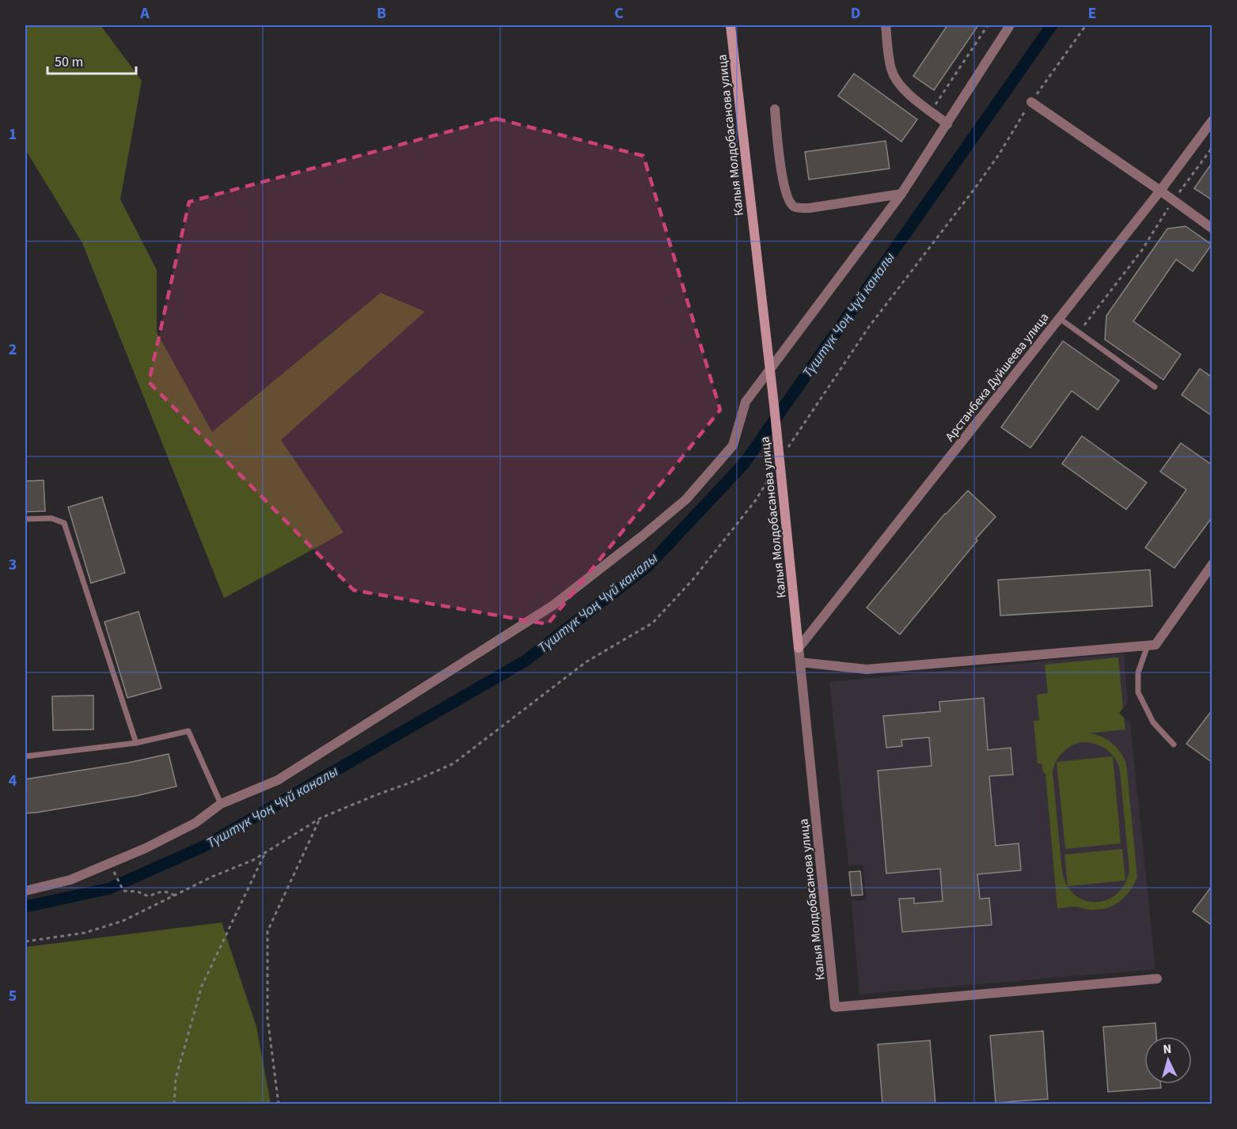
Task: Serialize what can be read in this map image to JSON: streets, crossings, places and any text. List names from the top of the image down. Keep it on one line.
{"streets":{"street":["Калыя Молдобасанова улица","Арстанбека Дуйшеева улица"]},"crossings":[["Калыя Молдобасанова улица","Арстанбека Дуйшеева улица"]],"water":["Түштүк Чоң Чүй каналы"],"scale_bar":"50 m","north":"top","grid":{"columns":["A","B","C","D","E"],"rows":["1","2","3","4","5"]}}
